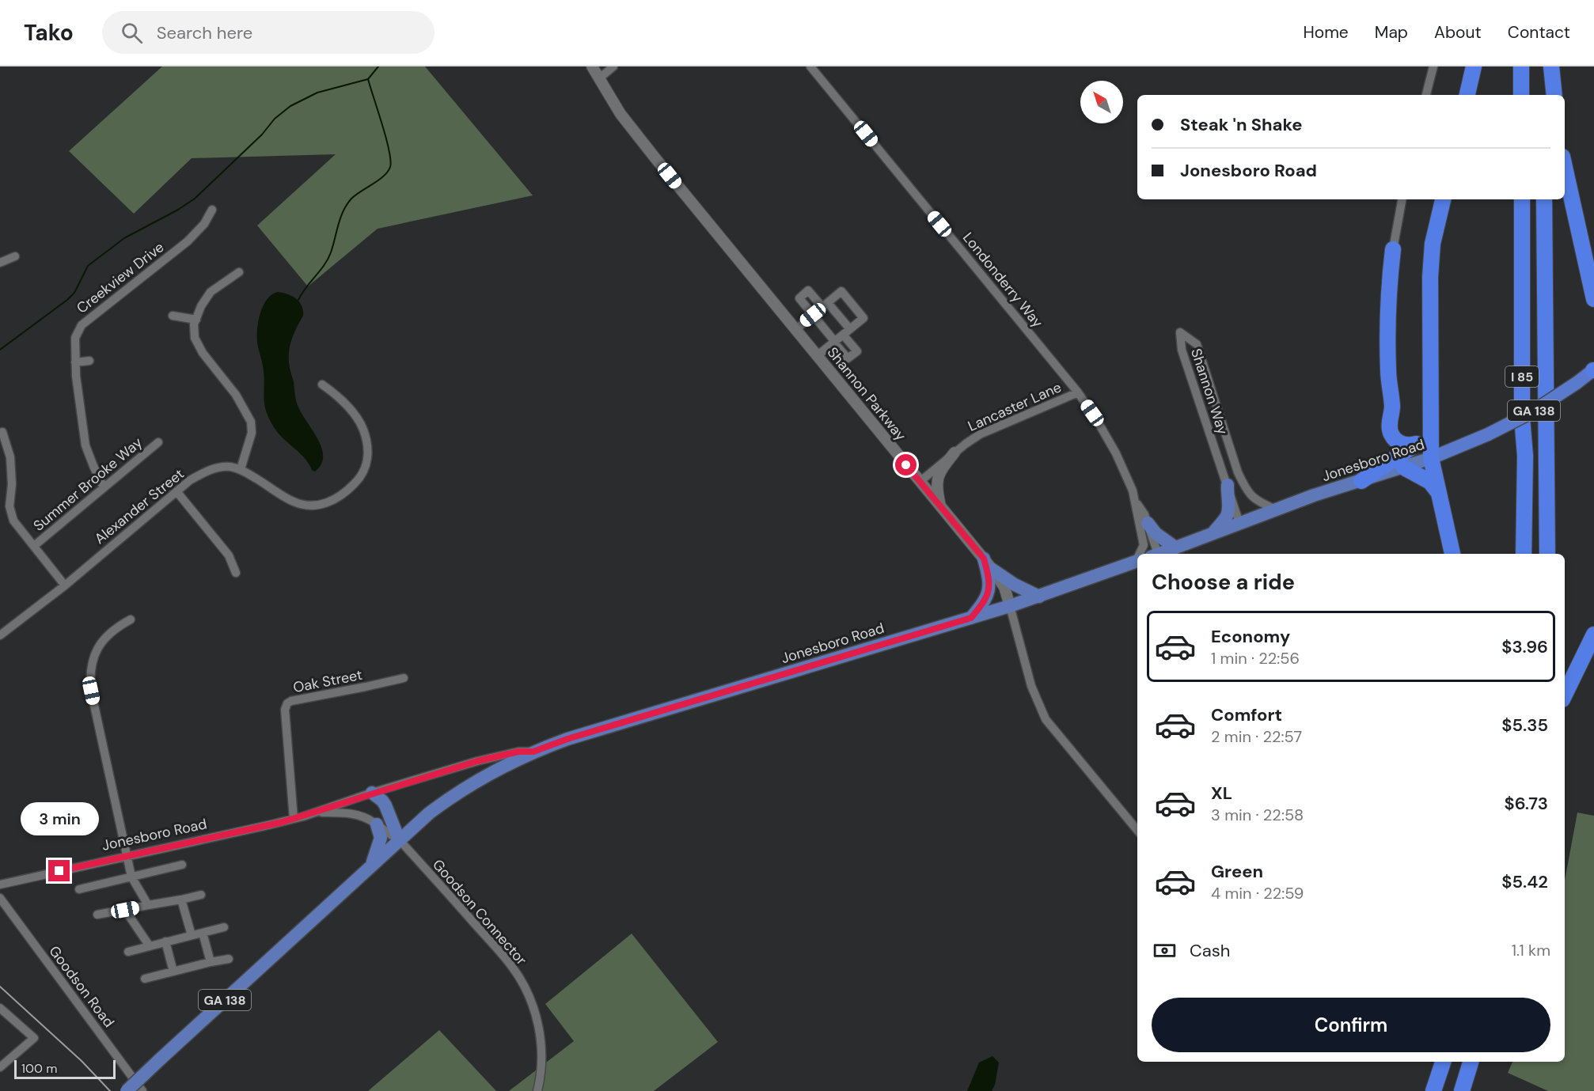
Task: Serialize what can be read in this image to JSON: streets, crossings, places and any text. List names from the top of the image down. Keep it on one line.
{"streets":{"highway":["I 85","GA 138","Jonesboro Road"],"street":["Creekview Drive","Londonderry Way","Shannon Way","Shannon Parkway","Lancaster Lane","Summer Brooke Way","Alexander Street","Oak Street","Goodson Connector","Goodson Road"]},"crossings":[["Creekview Drive","Summer Brooke Way"],["Londonderry Way","Lancaster Lane"],["Shannon Way","Jonesboro Road"],["Shannon Parkway","Lancaster Lane"],["Shannon Parkway","Jonesboro Road"],["GA 138","Jonesboro Road"],["GA 138","Goodson Connector"],["Jonesboro Road","Oak Street"],["Jonesboro Road","Goodson Connector"]],"scale_bar":"100 m","north":"top left","page":{"header":"Tako","search":"Search here","nav":["Home","Map","About","Contact"],"banner":["Steak 'n Shake","Jonesboro Road"],"heading":"Choose a ride","list":[{"name":"Economy","note":"1 min · 22:56","value":"$3.96"},{"name":"Comfort","note":"2 min · 22:57","value":"$5.35"},{"name":"XL","note":"3 min · 22:58","value":"$6.73"},{"name":"Green","note":"4 min · 22:59","value":"$5.42"}],"bubble":"3 min","pay":["Cash","1.1 km"],"buttons":"Confirm","scale":"100 m"}}
